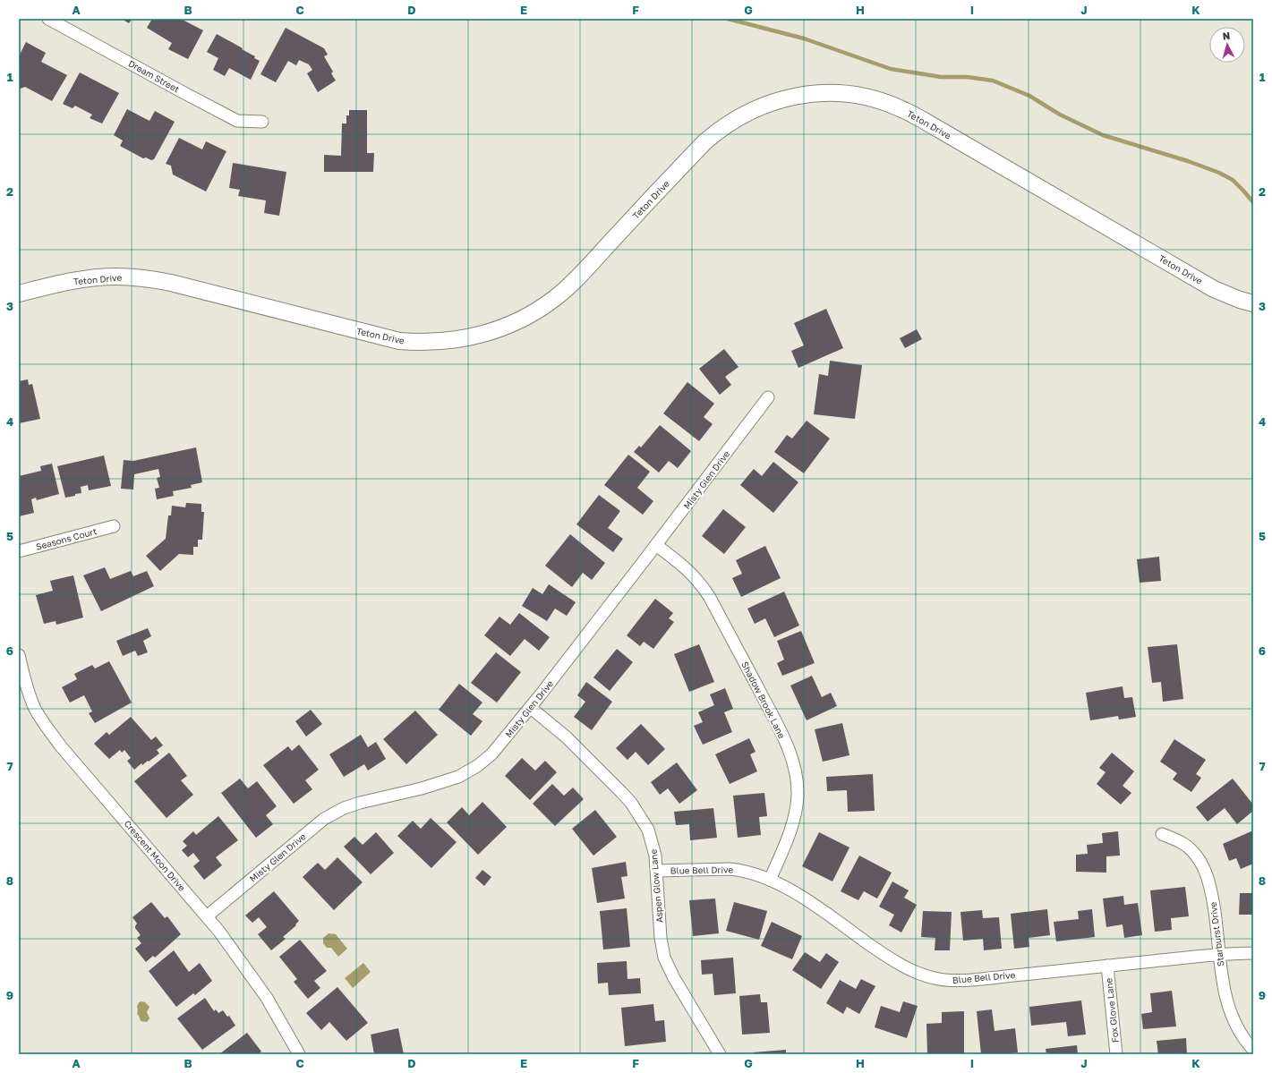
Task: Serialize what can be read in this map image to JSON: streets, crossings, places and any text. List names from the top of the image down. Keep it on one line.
{"streets":{"street":["Dream Street","Teton Drive","Misty Glen Drive","Seasons Court","Shadow Brook Lane","Crescent Moon Drive","Blue Bell Drive","Aspen Glow Lane","Starburst Drive","Fox Glove Lane"]},"crossings":[["Misty Glen Drive","Shadow Brook Lane"],["Misty Glen Drive","Crescent Moon Drive"],["Misty Glen Drive","Aspen Glow Lane"],["Shadow Brook Lane","Blue Bell Drive"],["Blue Bell Drive","Aspen Glow Lane"],["Blue Bell Drive","Starburst Drive"],["Blue Bell Drive","Fox Glove Lane"]],"north":"top","grid":{"columns":["A","B","C","D","E","F","G","H","I","J","K"],"rows":["1","2","3","4","5","6","7","8","9"]}}
